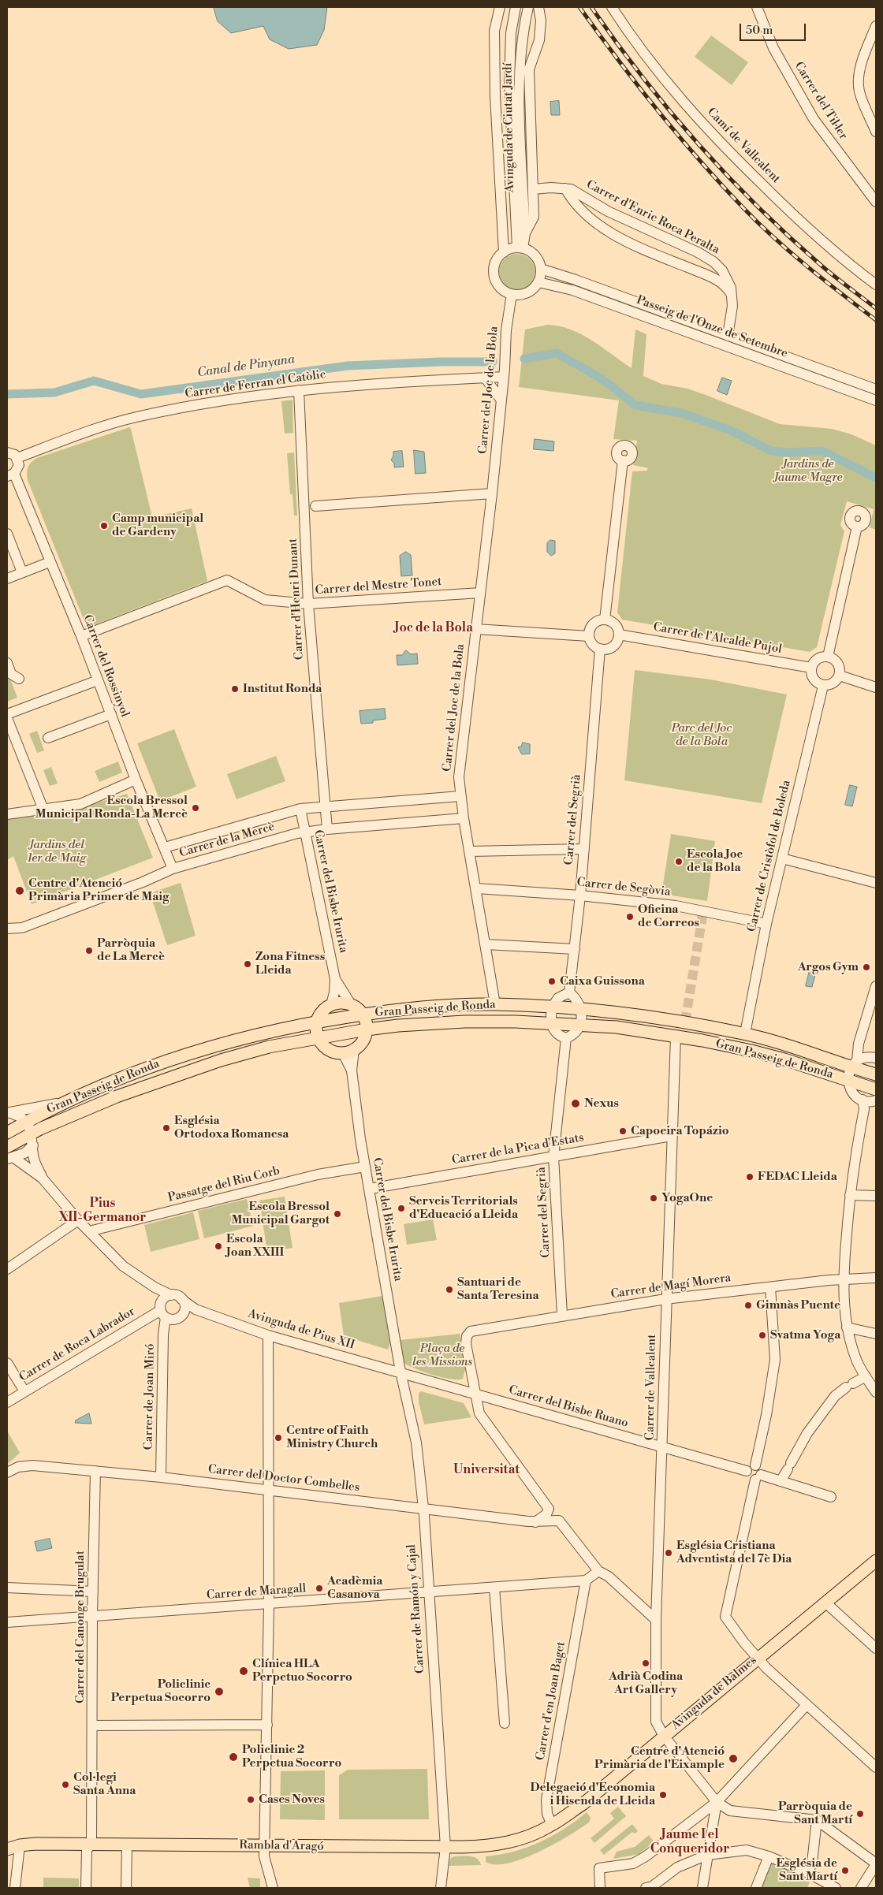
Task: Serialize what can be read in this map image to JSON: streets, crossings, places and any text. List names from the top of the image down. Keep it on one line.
{"streets":{"main road":["Gran Passeig de Ronda","Avinguda de Balmes","Rambla d'Aragó"],"street":["Carrer del Til·ler","Avinguda de Ciutat Jardí","Camí de Vallcalent","Carrer d'Enric Roca Peralta","Passeig de l'Onze de Setembre","Carrer de Ferran el Catòlic","Carrer del Joc de la Bola","Carrer del Mestre Tonet","Carrer d'Henri Dunant","Carrer de l'Alcalde Pujol","Carrer del Rossinyol","Carrer del Segrià","Carrer de la Mercè","Carrer de Cristòfol de Boleda","Carrer de Segòvia","Carrer del Bisbe Irurita","Carrer de la Pica d'Estats","Passatge del Riu Corb","Carrer de Magí Morera","Avinguda de Pius XII","Carrer de Roca Labrador","Carrer de Vallcalent","Carrer de Joan Miró","Carrer del Bisbe Ruano","Carrer del Doctor Combelles","Carrer de Maragall","Carrer de Ramón y Cajal","Carrer del Canonge Brugulat","Carrer d'en Joan Baget"]},"crossings":[["Avinguda de Ciutat Jardí","Passeig de l'Onze de Setembre"],["Avinguda de Ciutat Jardí","Carrer del Joc de la Bola"],["Carrer d'Enric Roca Peralta","Passeig de l'Onze de Setembre"],["Passeig de l'Onze de Setembre","Carrer del Joc de la Bola"],["Carrer de Ferran el Catòlic","Carrer del Joc de la Bola"],["Carrer de Ferran el Catòlic","Carrer d'Henri Dunant"],["Carrer del Joc de la Bola","Carrer del Mestre Tonet"],["Carrer del Joc de la Bola","Carrer de la Mercè"],["Carrer del Joc de la Bola","Carrer de Segòvia"],["Carrer del Joc de la Bola","Gran Passeig de Ronda"],["Carrer del Mestre Tonet","Carrer d'Henri Dunant"],["Carrer del Mestre Tonet","Carrer del Rossinyol"],["Carrer d'Henri Dunant","Carrer de la Mercè"],["Carrer d'Henri Dunant","Carrer del Bisbe Irurita"],["Carrer de l'Alcalde Pujol","Carrer del Segrià"],["Carrer de l'Alcalde Pujol","Carrer de Cristòfol de Boleda"],["Carrer del Rossinyol","Carrer de la Mercè"],["Carrer del Segrià","Carrer de Segòvia"],["Carrer del Segrià","Carrer de la Pica d'Estats"],["Carrer del Segrià","Carrer de Magí Morera"],["Carrer de la Mercè","Carrer del Bisbe Irurita"],["Carrer de Cristòfol de Boleda","Carrer de Segòvia"],["Carrer de Cristòfol de Boleda","Gran Passeig de Ronda"],["Carrer del Bisbe Irurita","Carrer de la Pica d'Estats"],["Carrer del Bisbe Irurita","Passatge del Riu Corb"],["Carrer del Bisbe Irurita","Avinguda de Pius XII"],["Carrer del Bisbe Irurita","Carrer de Ramón y Cajal"],["Gran Passeig de Ronda","Carrer de Vallcalent"],["Carrer de la Pica d'Estats","Carrer de Vallcalent"],["Carrer de Magí Morera","Carrer de Vallcalent"],["Carrer de Magí Morera","Carrer del Bisbe Ruano"],["Avinguda de Pius XII","Carrer de Roca Labrador"],["Avinguda de Pius XII","Carrer de Joan Miró"],["Avinguda de Pius XII","Carrer de Ramón y Cajal"],["Carrer de Roca Labrador","Carrer de Joan Miró"],["Carrer de Vallcalent","Carrer del Bisbe Ruano"],["Carrer de Vallcalent","Avinguda de Balmes"],["Carrer de Joan Miró","Carrer del Doctor Combelles"],["Carrer del Doctor Combelles","Carrer de Ramón y Cajal"],["Carrer del Doctor Combelles","Carrer del Canonge Brugulat"],["Carrer de Maragall","Carrer de Ramón y Cajal"],["Carrer de Maragall","Carrer del Canonge Brugulat"],["Carrer de Maragall","Carrer d'en Joan Baget"],["Carrer de Ramón y Cajal","Rambla d'Aragó"],["Carrer del Canonge Brugulat","Rambla d'Aragó"],["Avinguda de Balmes","Carrer d'en Joan Baget"],["Avinguda de Balmes","Rambla d'Aragó"],["Carrer d'en Joan Baget","Rambla d'Aragó"]],"districts":["Joc de la Bola","Pius XII-Germanor","Universitat","Jaume I el Conqueridor"],"water":["Canal de Pinyana"],"parks":["Jardins de Jaume Magre","Parc del Joc de la Bola","Jardins del 1er de Maig","Plaça de les Missions"],"places":["Camp municipal de Gardeny","Institut Ronda","Escola Bressol Municipal Ronda-La Mercè","Escola Joc de la Bola","Centre d'Atenció Primària Primer de Maig","Oficina de Correos","Parròquia de La Mercè","Zona Fitness Lleida","Argos Gym","Caixa Guissona","Nexus","Església Ortodoxa Romanesa","Capoeira Topázio","FEDAC Lleida","YogaOne","Serveis Territorials d'Educació a Lleida","Escola Bressol Municipal Gargot","Escola Joan XXIII","Santuari de Santa Teresina","Gimnàs Puente","Svatma Yoga","Centre of Faith Ministry Church","Església Cristiana Adventista del 7è Dia","Acadèmia Casanova","Adrià Codina Art Gallery","Clínica HLA Perpetuo Socorro","Policlinic Perpetua Socorro","Policlinic 2 Perpetua Socorro","Centre d'Atenció Primària de l'Eixample","Col·legi Santa Anna","Delegació d'Economia i Hisenda de Lleida","Cases Noves","Parròquia de Sant Martí","Església de Sant Martí"],"scale_bar":"50 m"}
